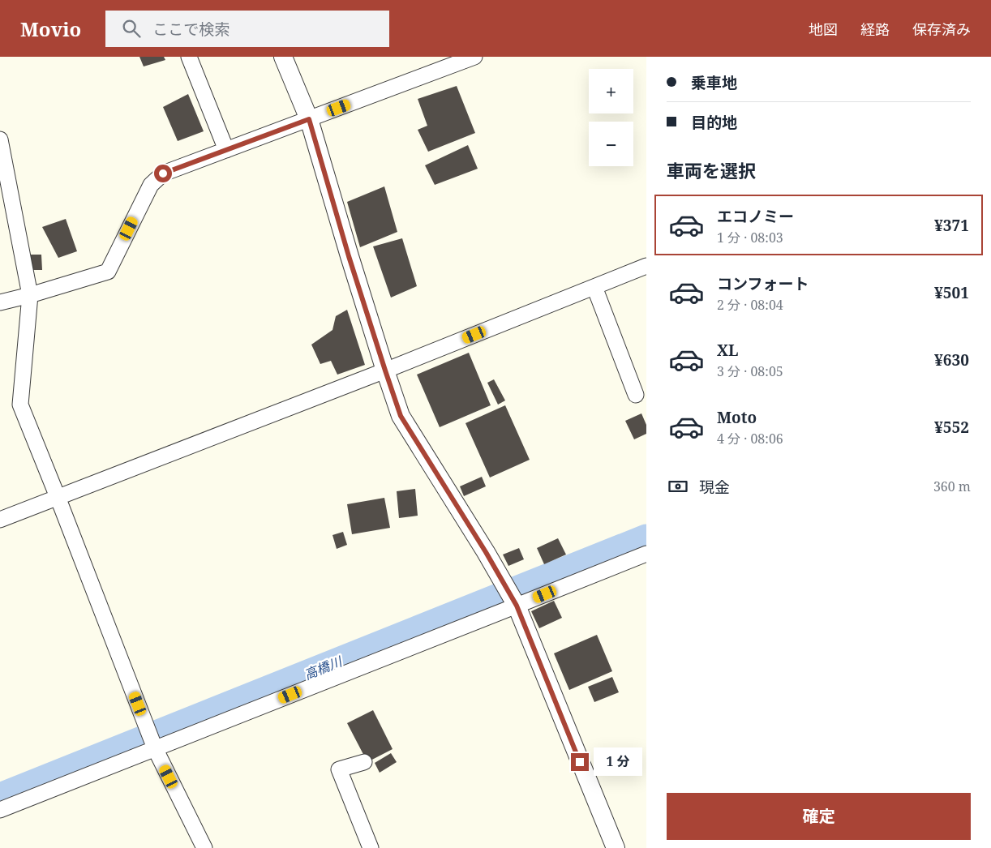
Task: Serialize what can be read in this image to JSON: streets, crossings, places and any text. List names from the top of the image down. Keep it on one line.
{"water":["高橋川"],"page":{"header":"Movio","search":"ここで検索","nav":["地図","経路","保存済み"],"banner":["乗車地","目的地"],"map_buttons":["+","−"],"heading":"車両を選択","list":[{"name":"エコノミー","note":"1 分 · 08:03","value":"¥371"},{"name":"コンフォート","note":"2 分 · 08:04","value":"¥501"},{"name":"XL","note":"3 分 · 08:05","value":"¥630"},{"name":"Moto","note":"4 分 · 08:06","value":"¥552"}],"pay":["現金","360 m"],"bubble":"1 分","buttons":"確定"}}
